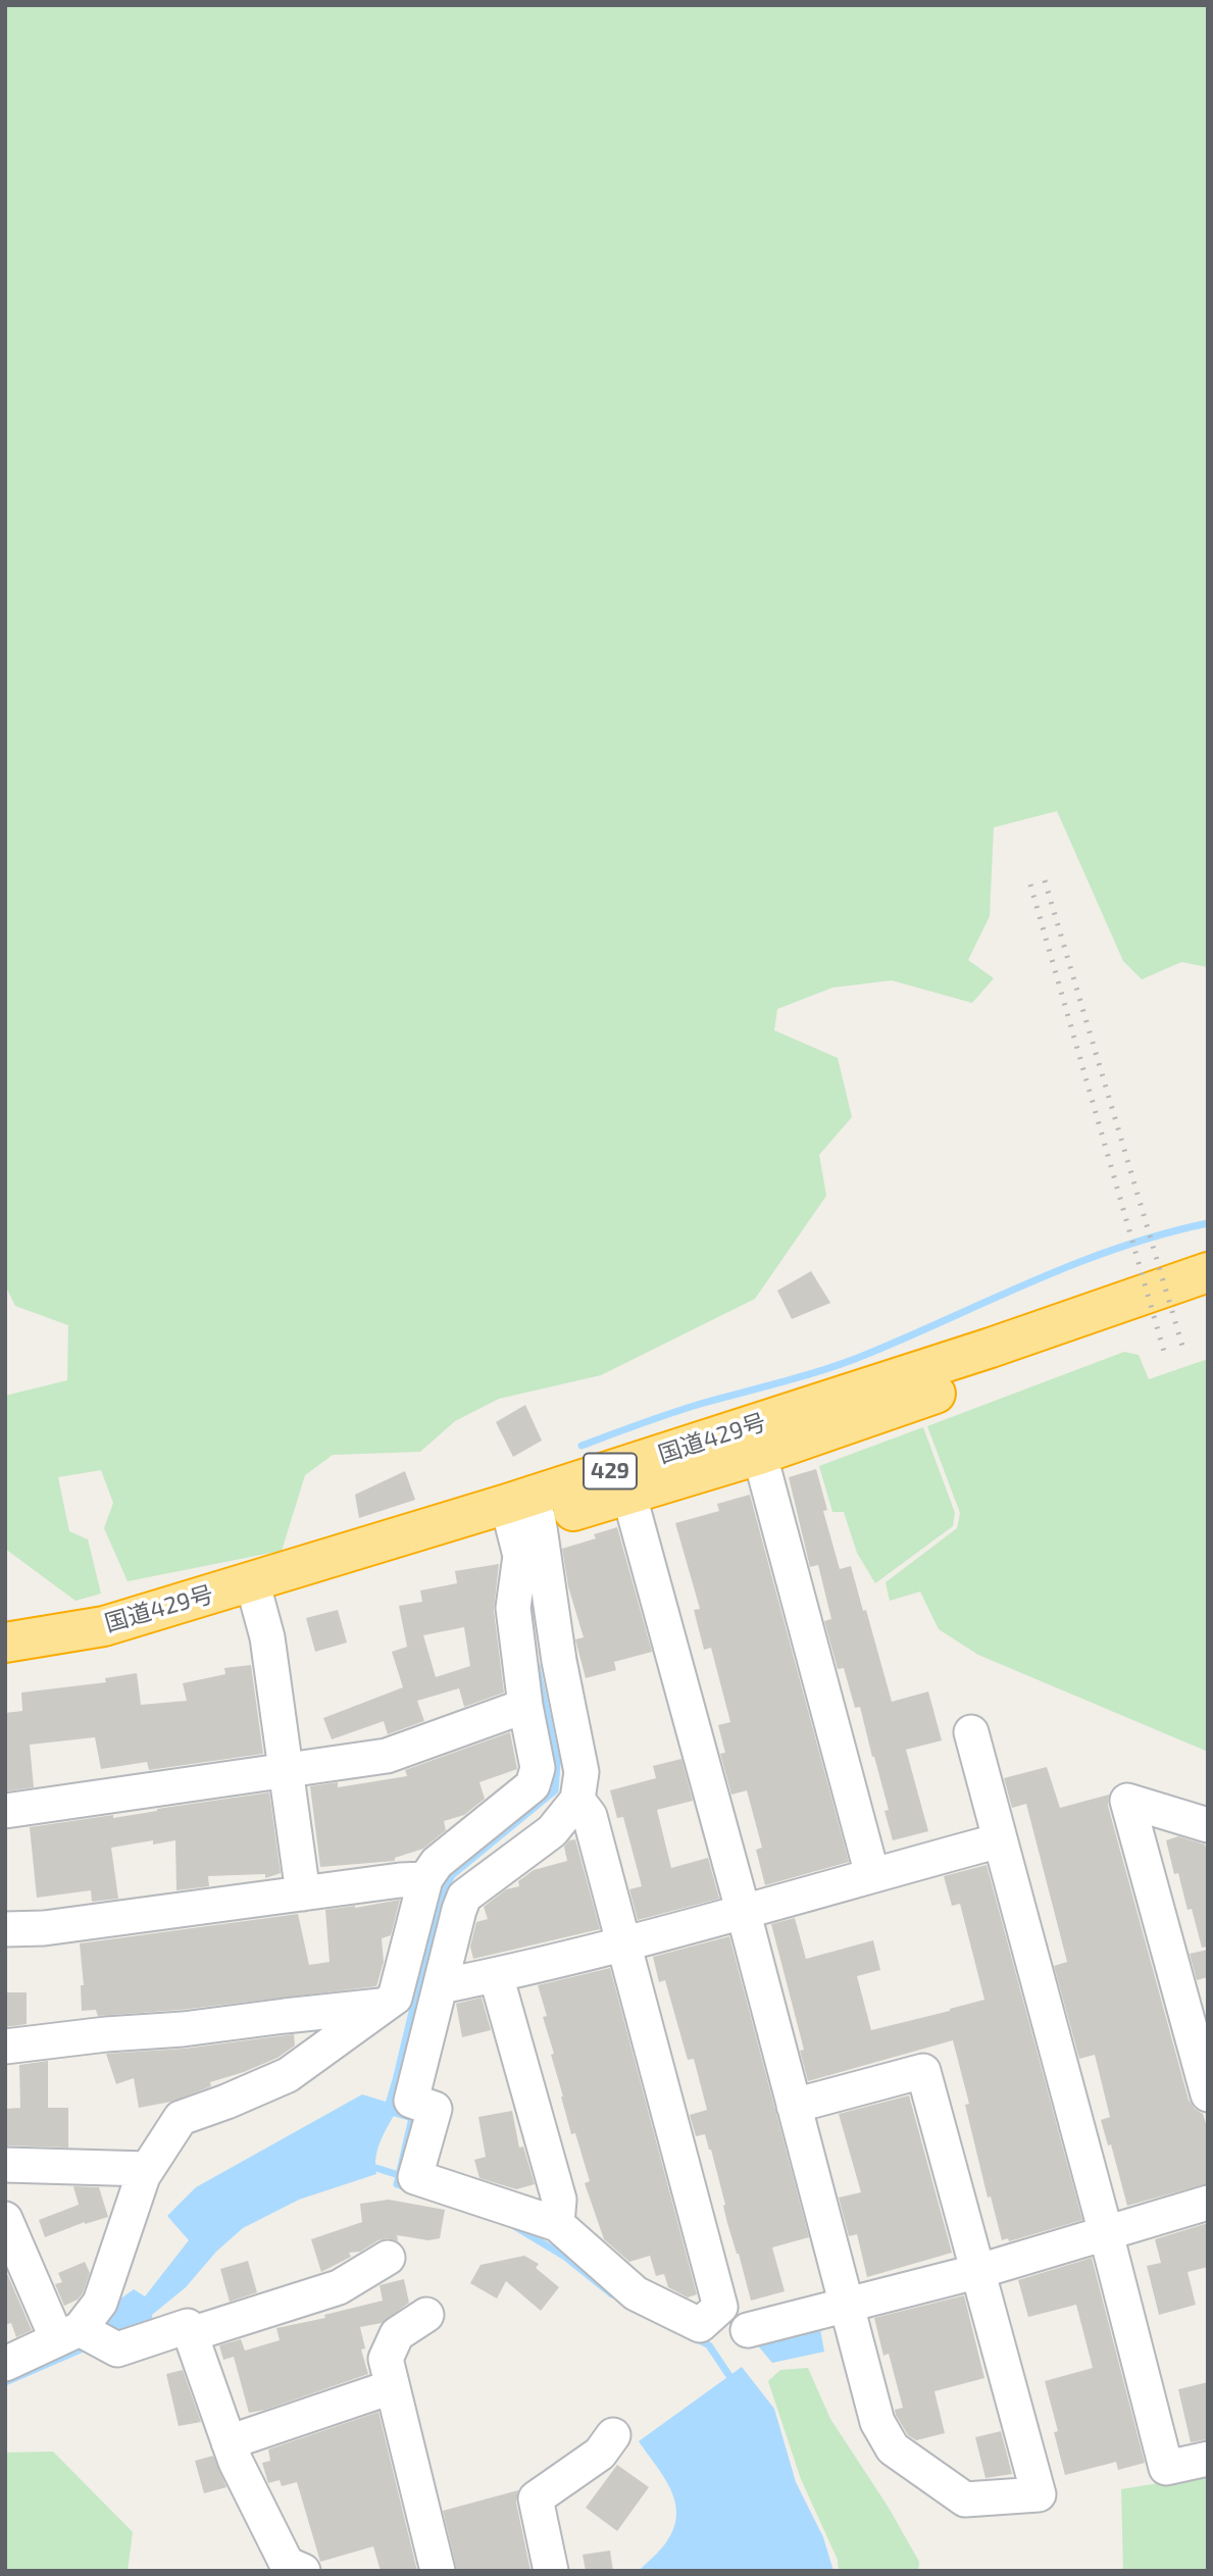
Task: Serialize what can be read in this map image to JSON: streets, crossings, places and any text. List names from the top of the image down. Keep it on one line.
{"streets":{"highway":["国道429号","429"]}}
